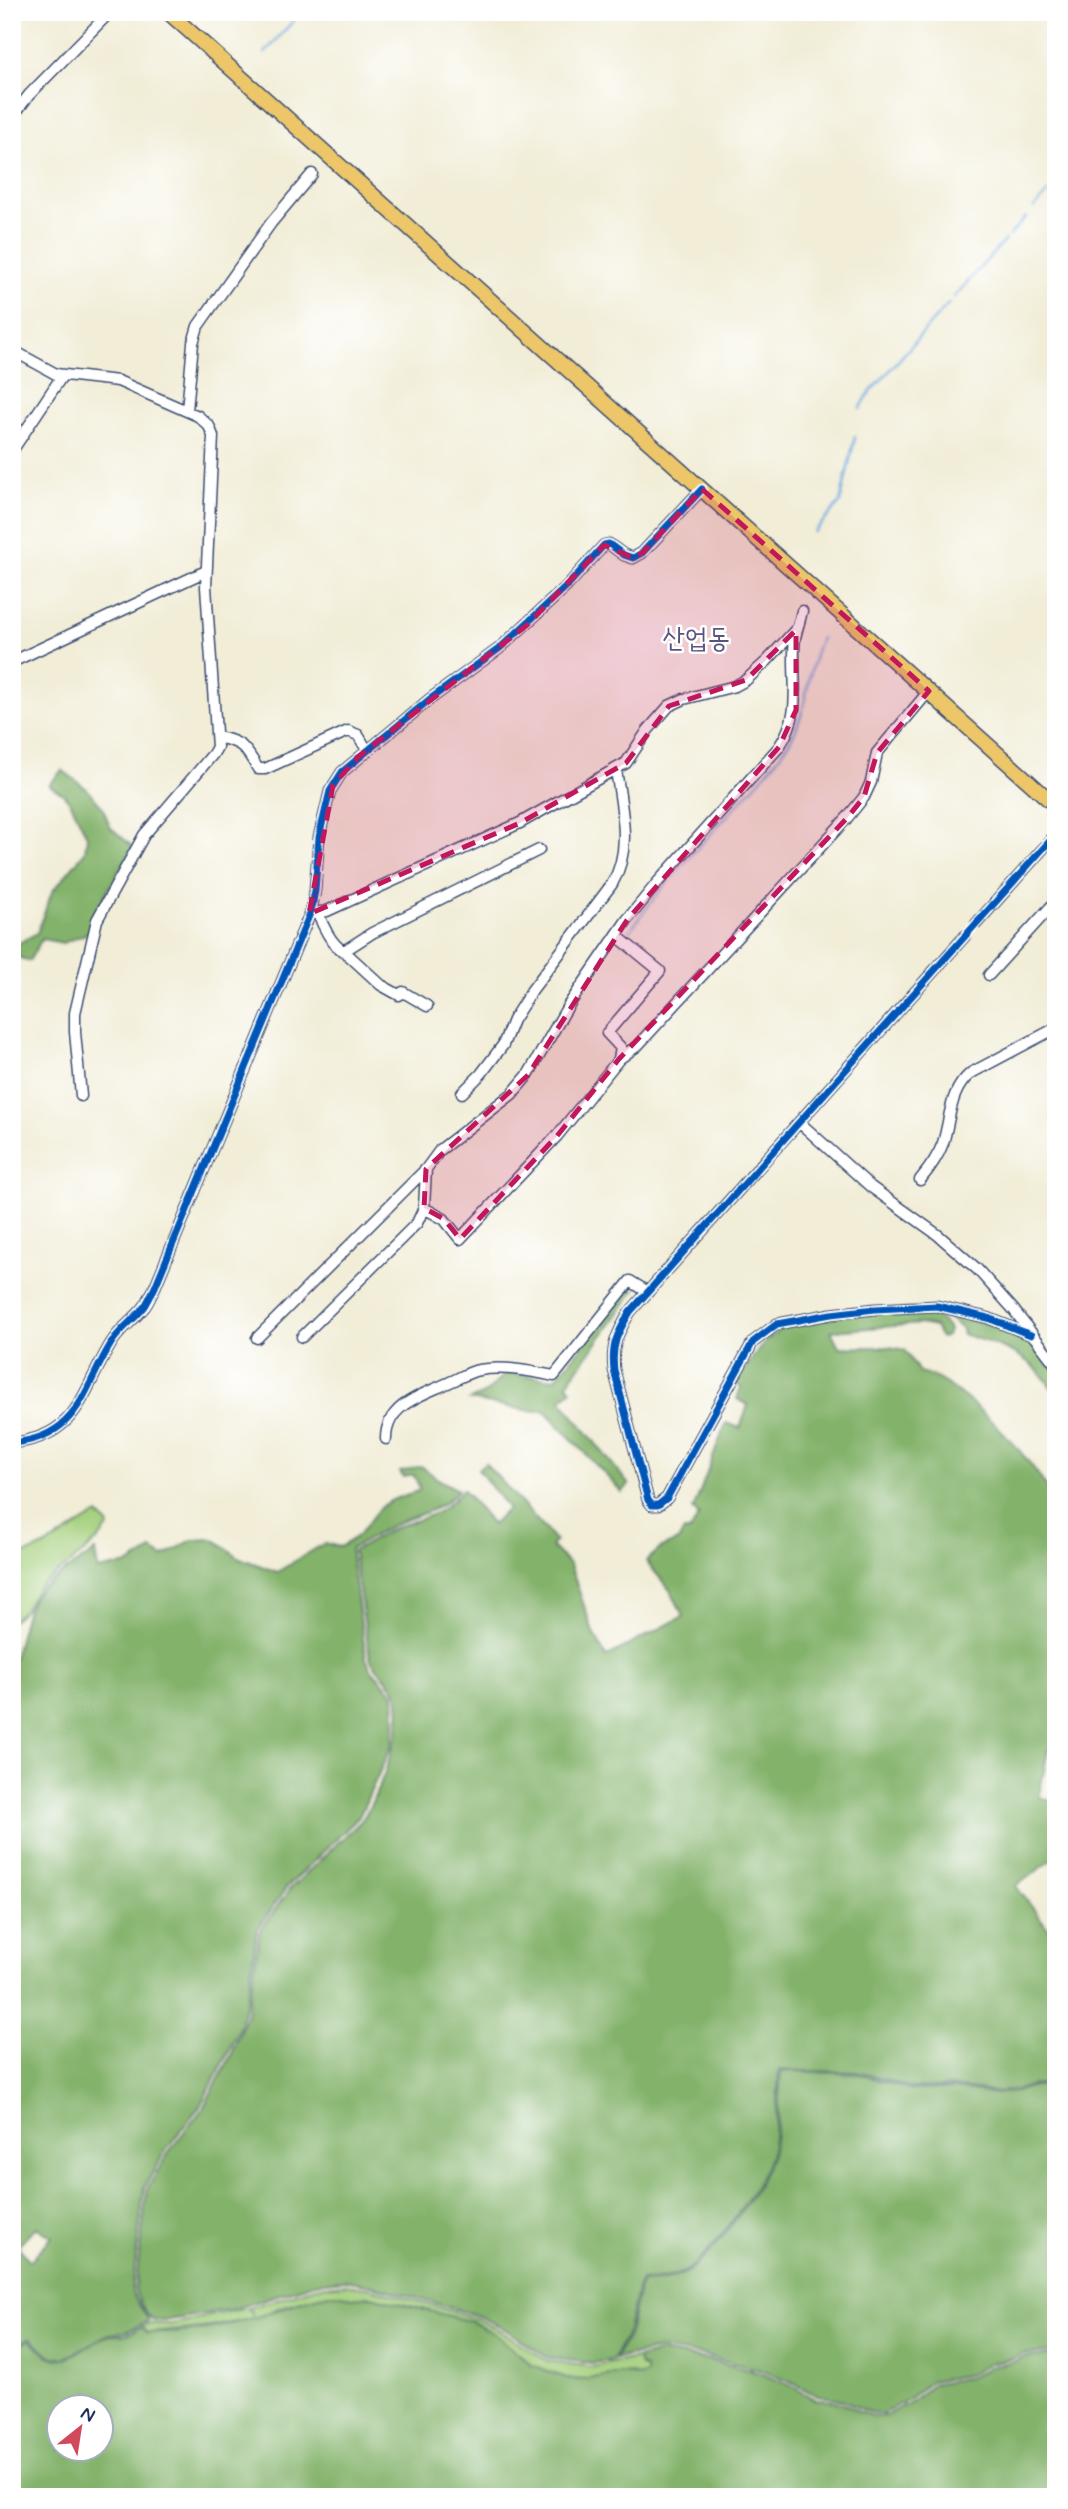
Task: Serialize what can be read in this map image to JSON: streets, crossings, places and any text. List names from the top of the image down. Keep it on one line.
{"districts":["산업동"],"north":"top right"}
